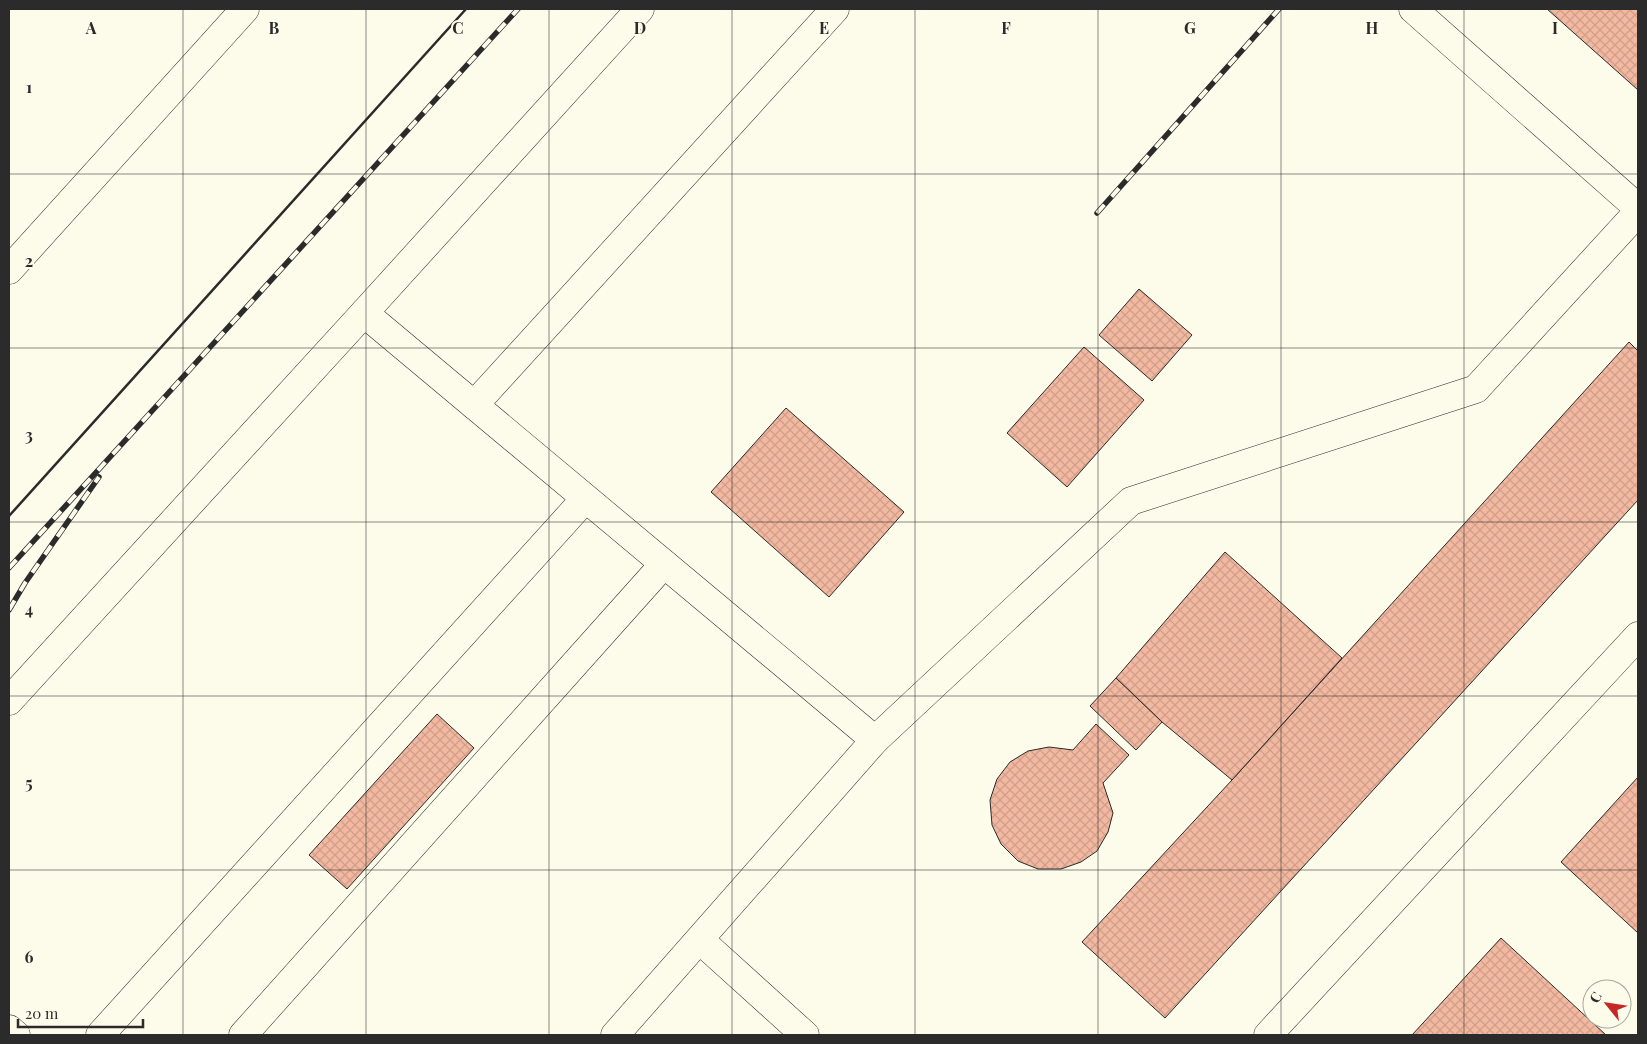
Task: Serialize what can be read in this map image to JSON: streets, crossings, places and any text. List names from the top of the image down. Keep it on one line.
{"scale_bar":"20 m","north":"top left","grid":{"columns":["A","B","C","D","E","F","G","H","I"],"rows":["1","2","3","4","5","6"]}}
